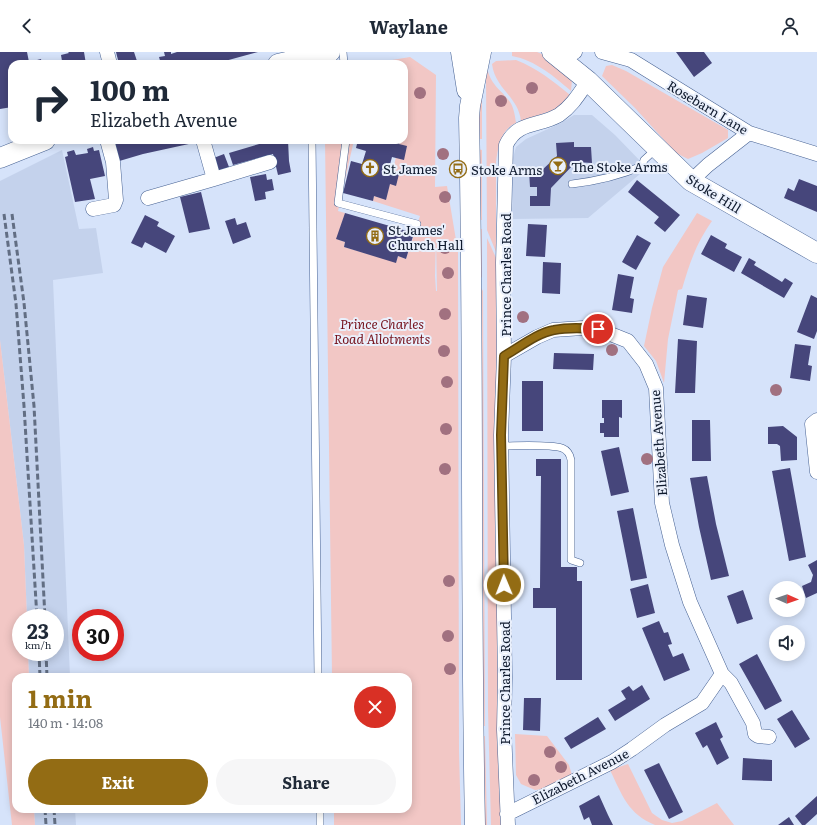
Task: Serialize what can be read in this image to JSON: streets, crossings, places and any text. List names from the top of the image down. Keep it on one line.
{"streets":{"street":["Rosebarn Lane","Stoke Hill","Prince Charles Road","Elizabeth Avenue"]},"crossings":[["Stoke Hill","Prince Charles Road"],["Prince Charles Road","Elizabeth Avenue"]],"parks":["Prince Charles Road Allotments"],"places":{"bar":["The Stoke Arms"],"church":["St James"],"bus stop":["Stoke Arms"],"building":["St James' Church Hall"]},"north":"right","page":{"header":"Waylane","turn":["100 m","Elizabeth Avenue"],"speed":"23 km/h","limit":"30","heading":["1 min","140 m · 14:08"],"buttons":["Exit","Share"]}}
